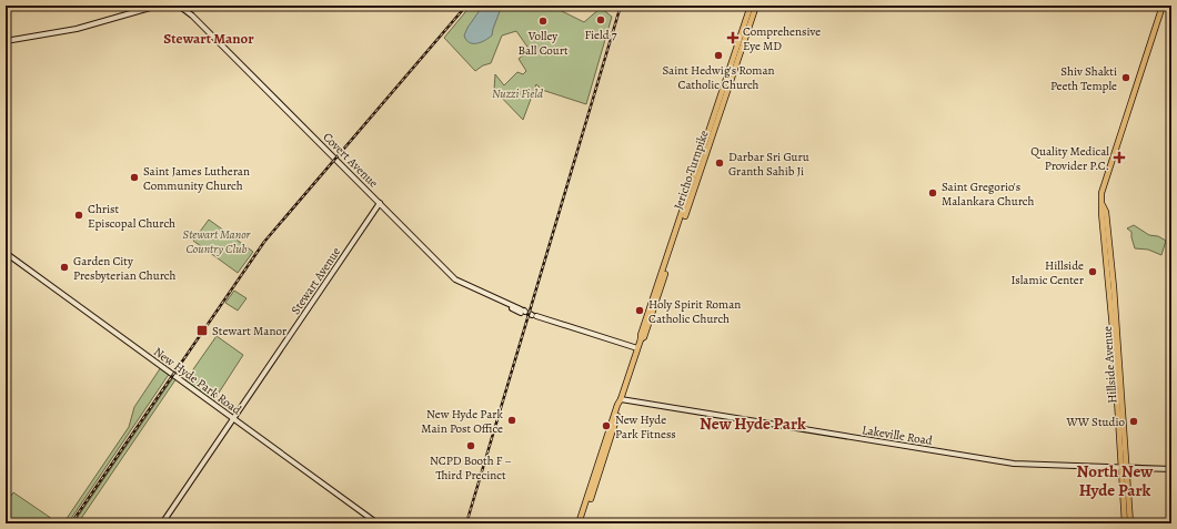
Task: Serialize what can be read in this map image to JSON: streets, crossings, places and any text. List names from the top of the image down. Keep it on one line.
{"streets":{"main road":["Covert Avenue","Jericho Turnpike","Stewart Avenue","Hillside Avenue","New Hyde Park Road","Lakeville Road"]},"crossings":[["Covert Avenue","Jericho Turnpike"],["Covert Avenue","Stewart Avenue"],["Jericho Turnpike","Lakeville Road"],["Stewart Avenue","New Hyde Park Road"],["Hillside Avenue","Lakeville Road"]],"districts":["Stewart Manor","New Hyde Park","North New Hyde Park"],"parks":["Nuzzi Field","Stewart Manor Country Club"],"places":{"other":["Field 7","Volley Ball Court","Saint Hedwig's Roman Catholic Church","Shiv Shakti Peeth Temple","Darbar Sri Guru Granth Sahib Ji","Saint James Lutheran Community Church","Saint Gregorio's Malankara Church","Christ Episcopal Church","Garden City Presbyterian Church","Hillside Islamic Center","Holy Spirit Roman Catholic Church","New Hyde Park Main Post Office","WW Studio","New Hyde Park Fitness","NCPD Booth F – Third Precinct"],"health":["Comprehensive Eye MD","Quality Medical Provider P.C."],"transit":["Stewart Manor"]}}
